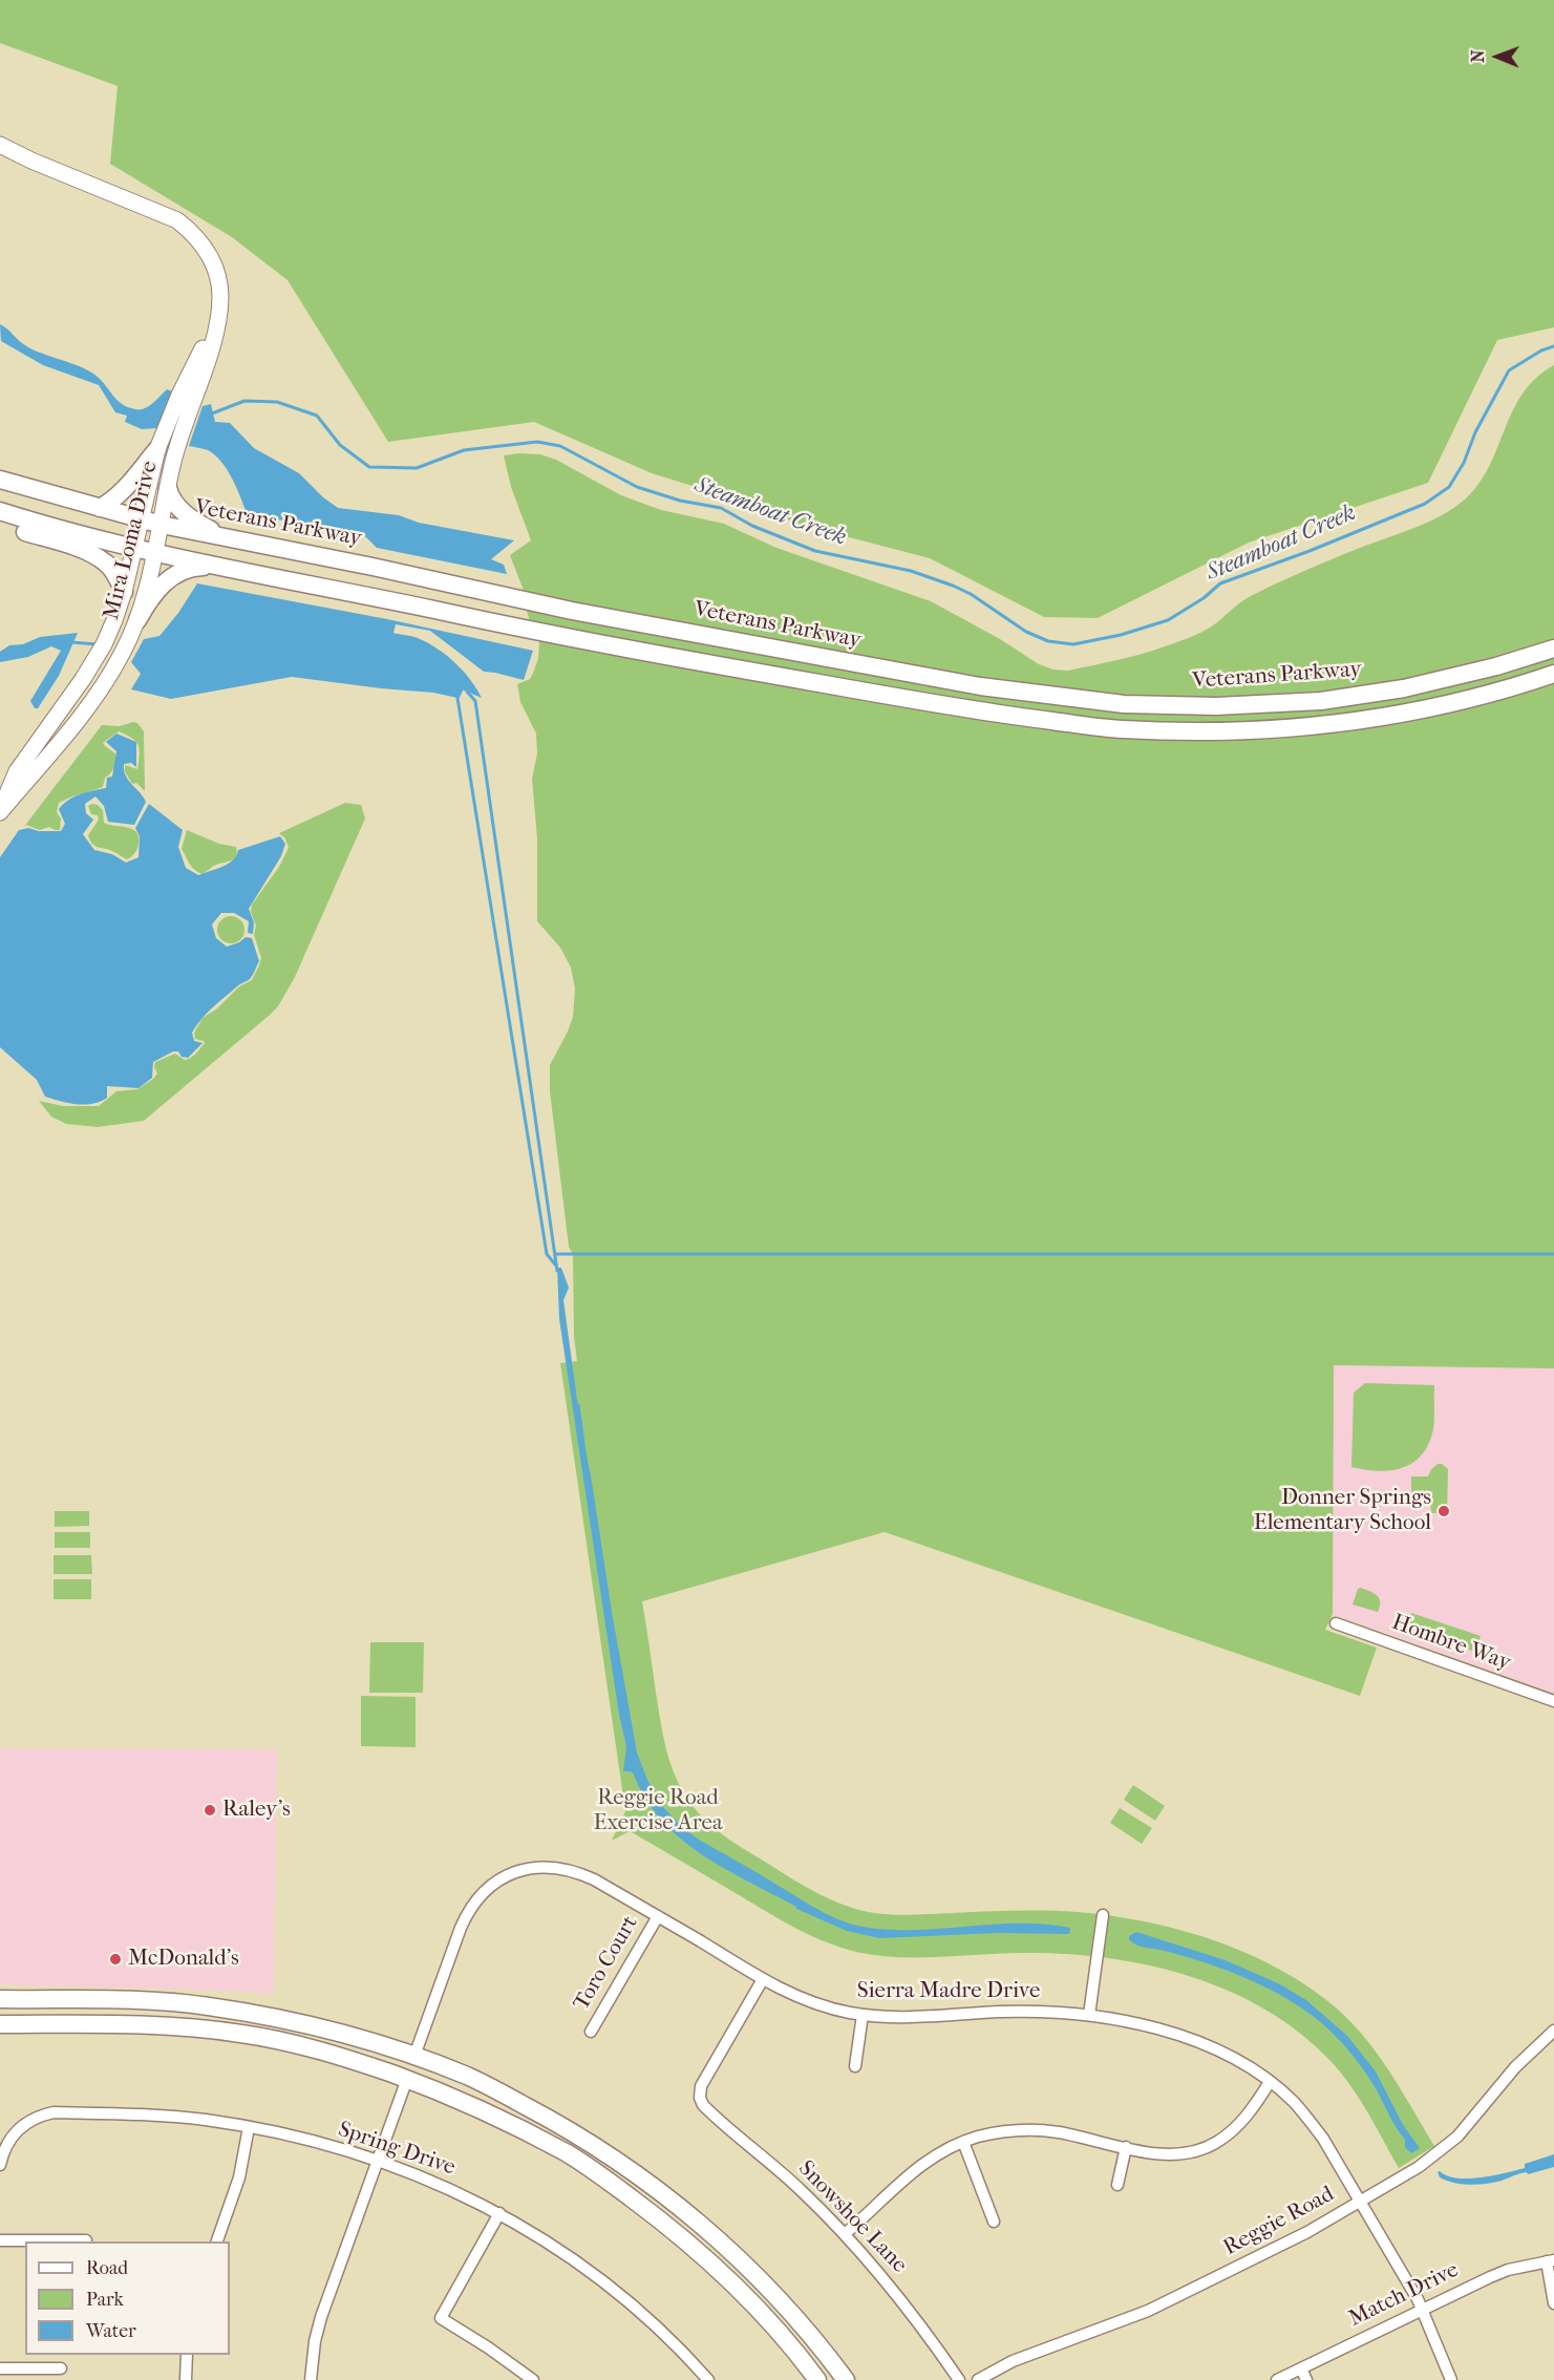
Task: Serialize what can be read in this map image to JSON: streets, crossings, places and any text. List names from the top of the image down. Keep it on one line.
{"streets":{"main road":["Veterans Parkway","Mira Loma Drive"],"street":["Hombre Way","Toro Court","Sierra Madre Drive","Spring Drive","Snowshoe Lane","Reggie Road","Match Drive"]},"crossings":[["Veterans Parkway","Mira Loma Drive"],["Toro Court","Sierra Madre Drive"],["Sierra Madre Drive","Snowshoe Lane"],["Sierra Madre Drive","Reggie Road"],["Sierra Madre Drive","Match Drive"]],"water":["Steamboat Creek"],"parks":["Reggie Road Exercise Area"],"places":["Donner Springs Elementary School","Raley's","McDonald's"],"legend":["Road","Park","Water"],"north":"left"}
